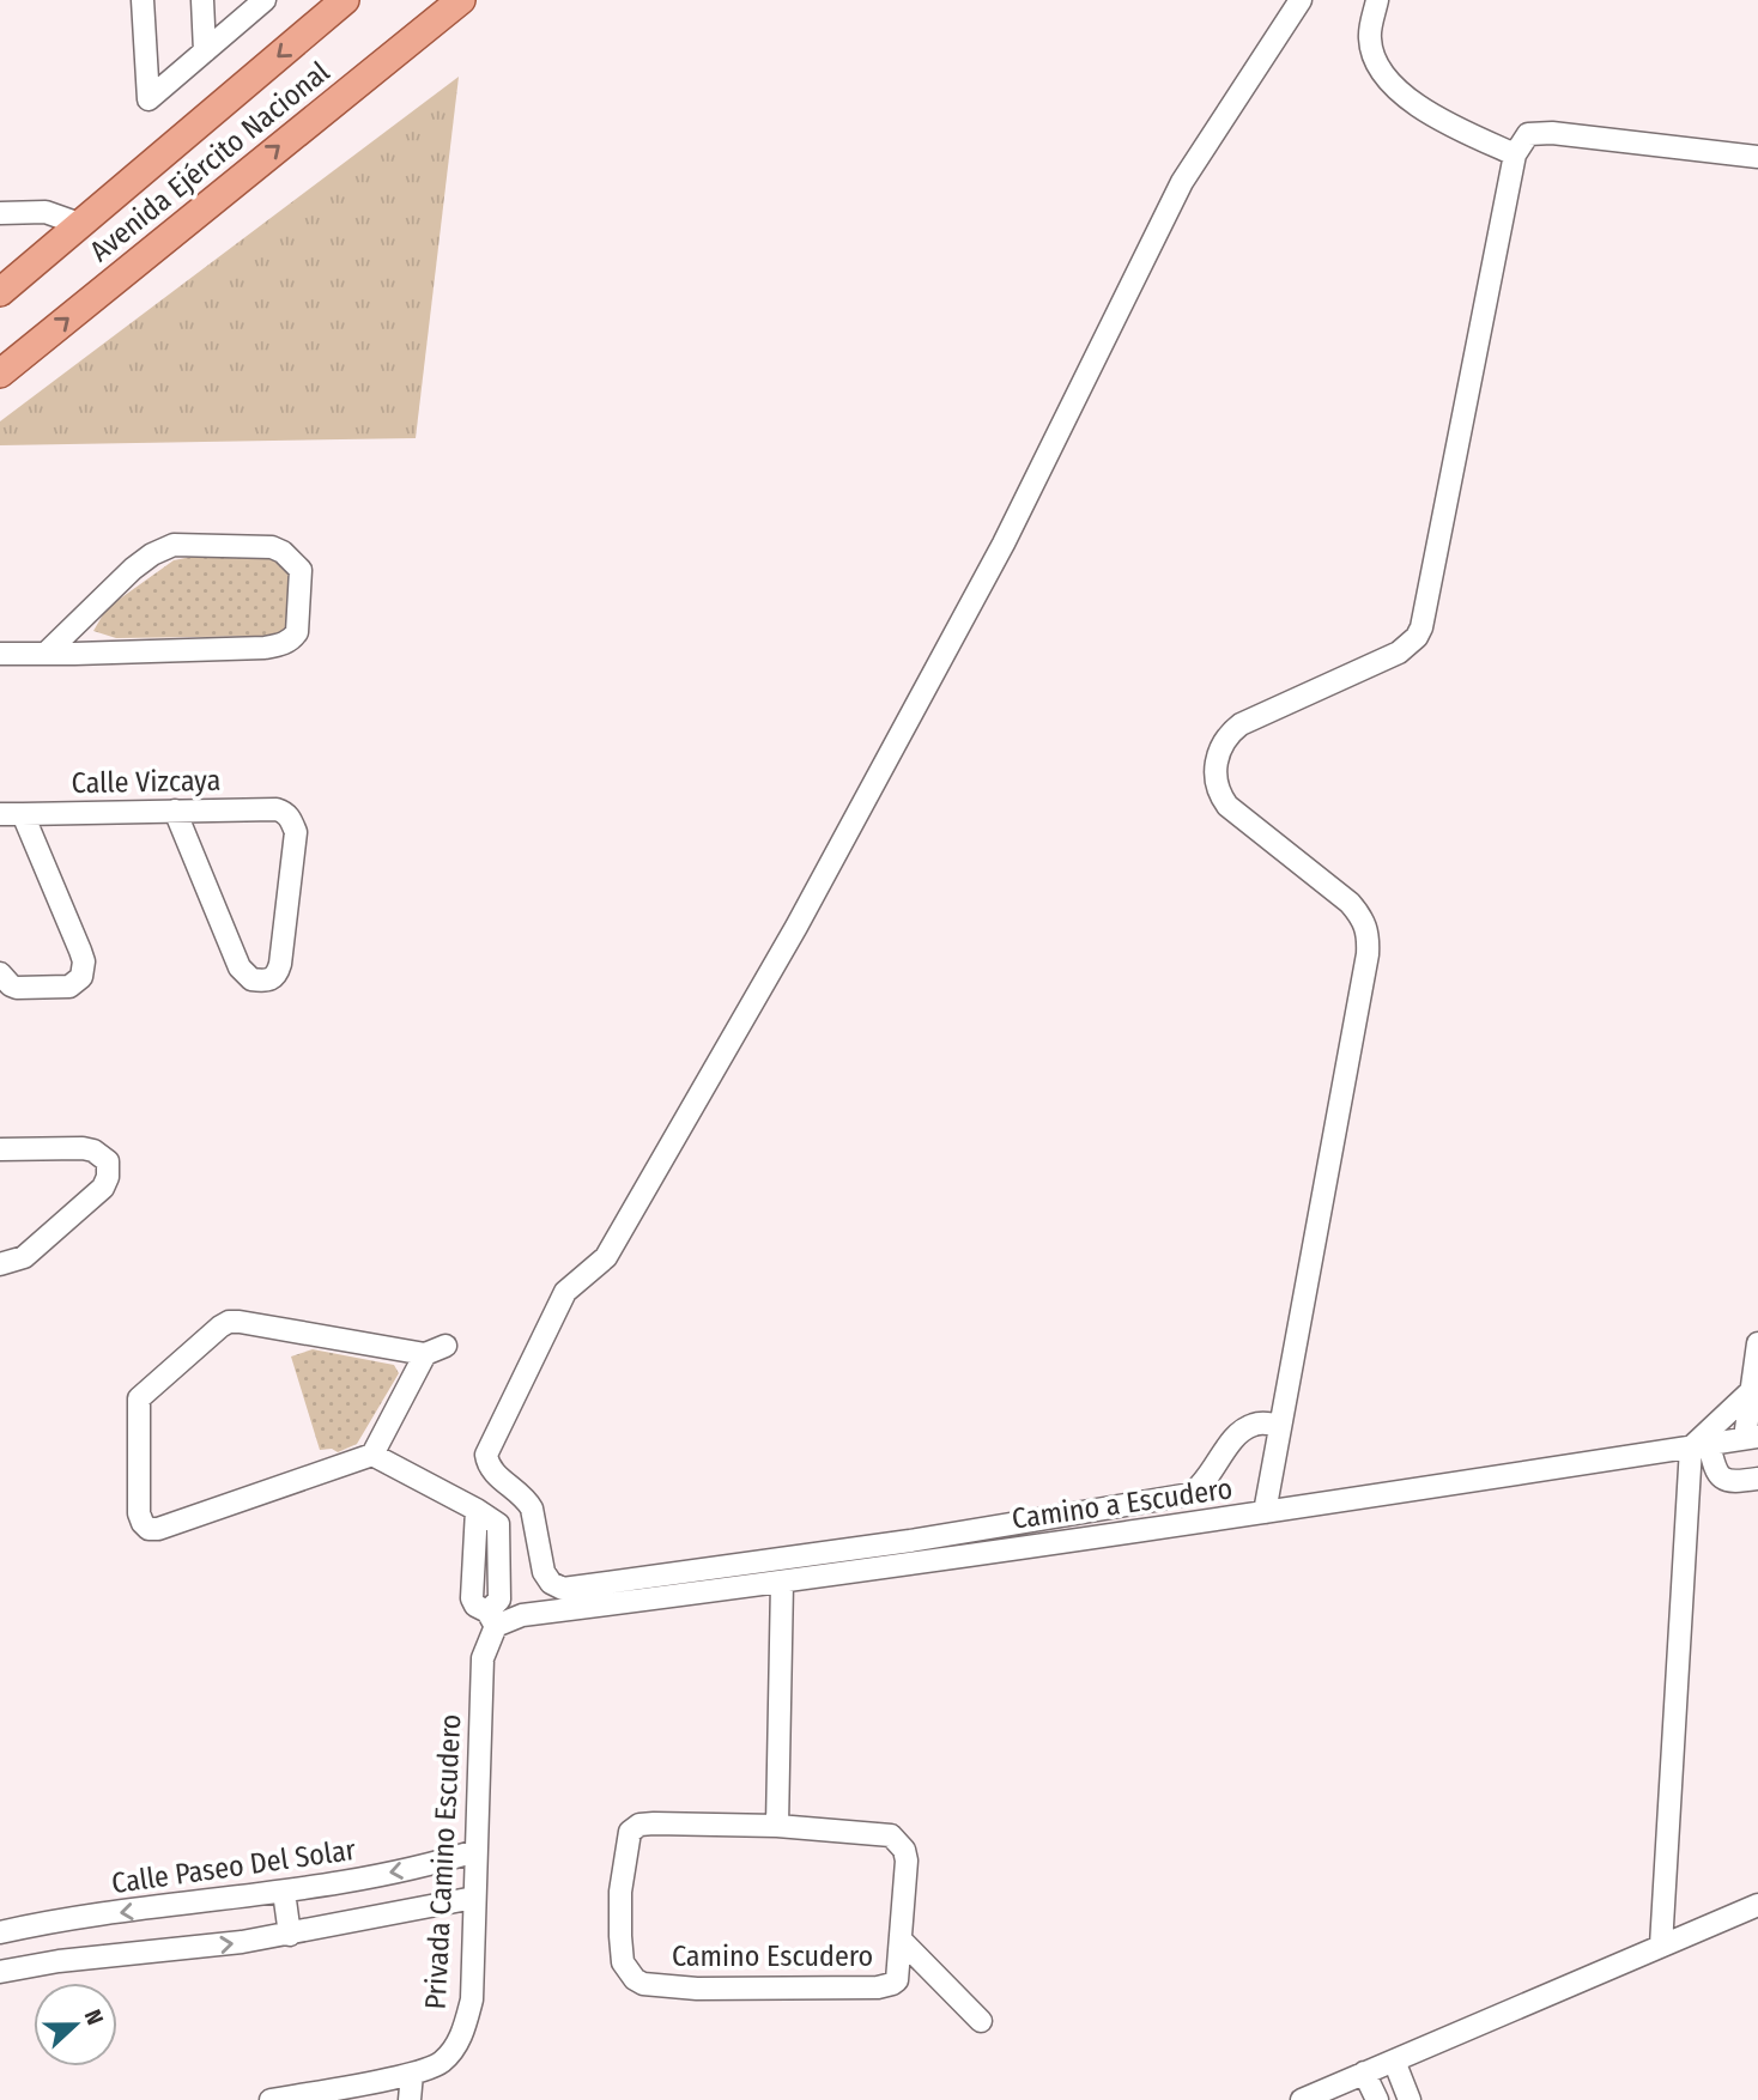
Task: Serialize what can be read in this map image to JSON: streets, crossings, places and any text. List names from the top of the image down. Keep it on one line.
{"streets":{"main road":["Avenida Ejército Nacional"],"street":["Calle Vizcaya","Camino a Escudero","Privada Camino Escudero","Calle Paseo Del Solar","Camino Escudero"]},"crossings":[["Camino a Escudero","Privada Camino Escudero"],["Privada Camino Escudero","Calle Paseo Del Solar"]],"north":"right"}
